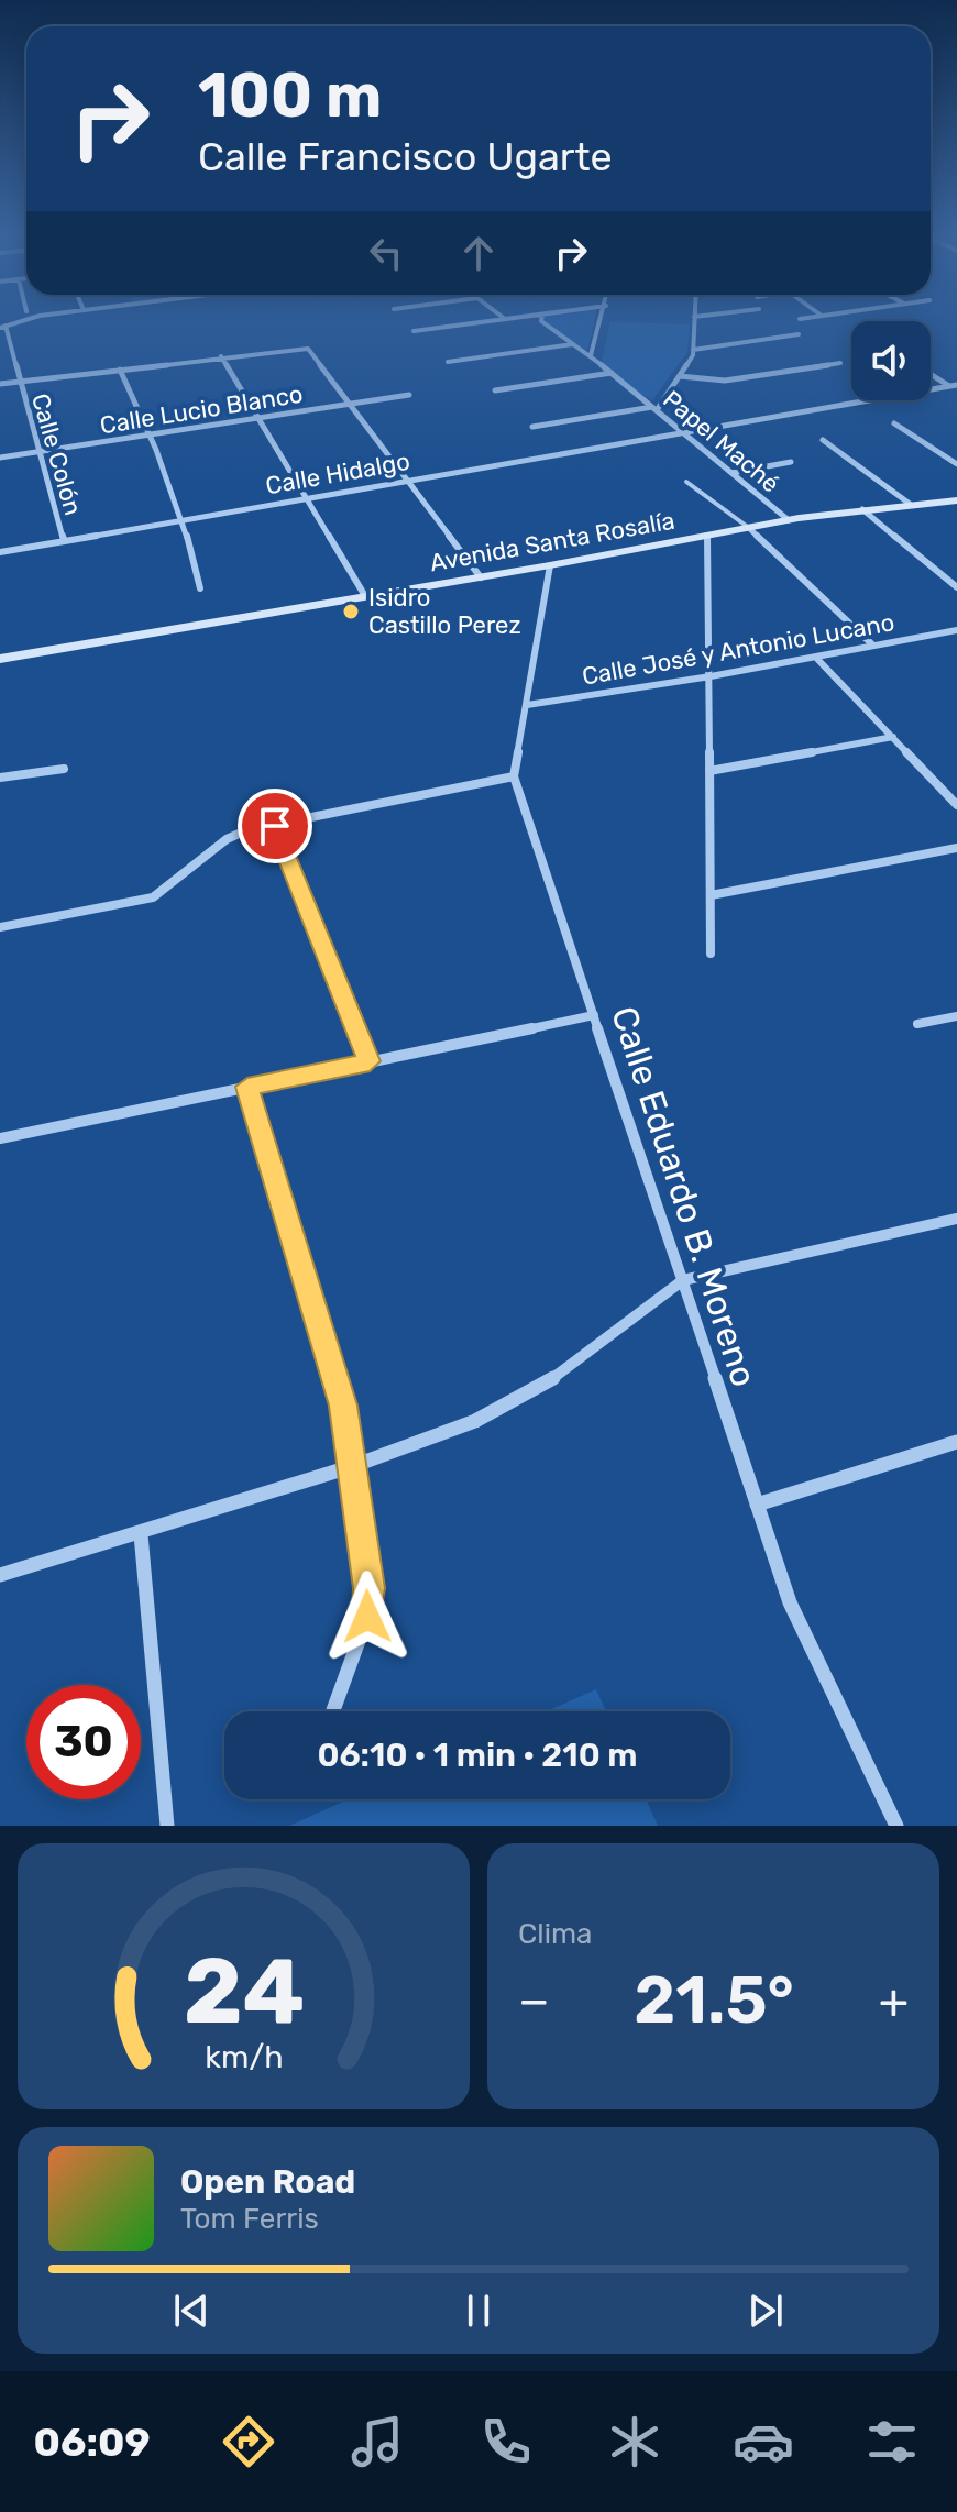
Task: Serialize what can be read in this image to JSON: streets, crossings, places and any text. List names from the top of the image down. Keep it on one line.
{"streets":{"street":["Calle Lucio Blanco","Papel Maché","Calle Colón","Calle Hidalgo","Avenida Santa Rosalía","Calle José y Antonio Lucano","Calle Eduardo B. Moreno"]},"crossings":[["Calle Lucio Blanco","Calle Colón"],["Papel Maché","Calle Hidalgo"],["Papel Maché","Avenida Santa Rosalía"],["Calle Colón","Calle Hidalgo"],["Avenida Santa Rosalía","Calle Eduardo B. Moreno"],["Calle José y Antonio Lucano","Calle Eduardo B. Moreno"]],"places":["Isidro Castillo Perez"],"page":{"turn":["100 m","Calle Francisco Ugarte"],"limit":"30","trip":"06:10 · 1 min · 210 m","tile":"Clima","heat":["−","21.5°","+"],"song":["Open Road","Tom Ferris"],"tabs":"06:09","gauge":["24","km/h"]}}
